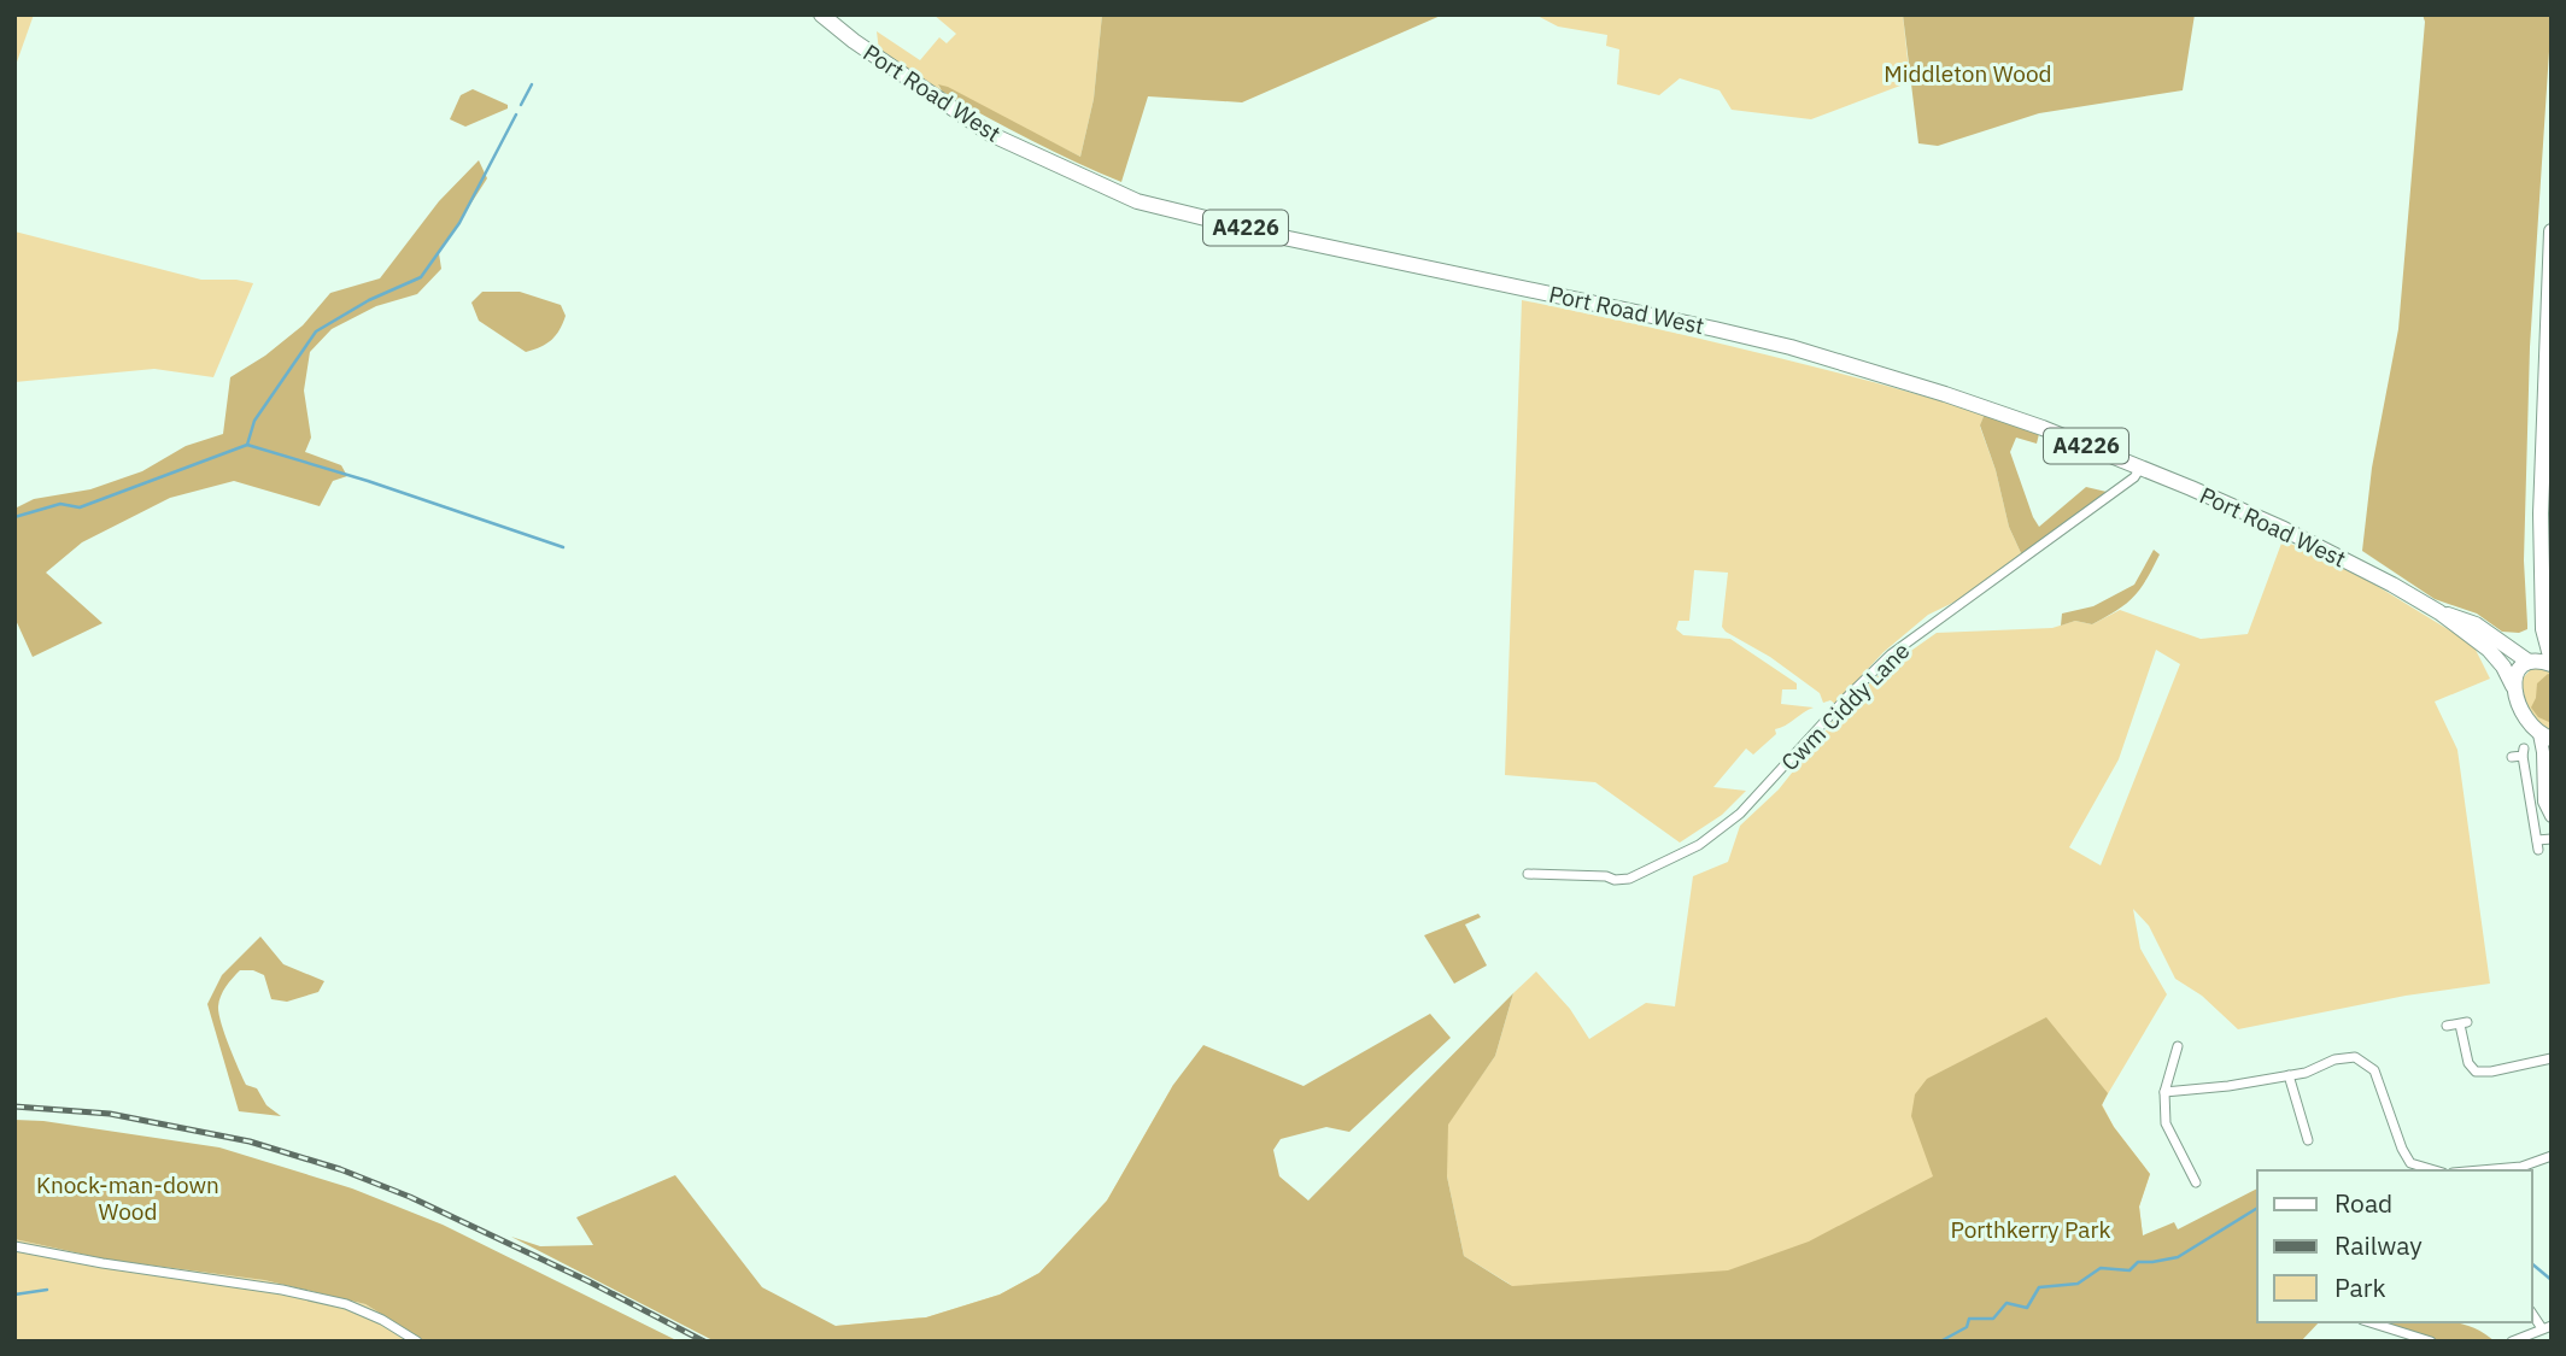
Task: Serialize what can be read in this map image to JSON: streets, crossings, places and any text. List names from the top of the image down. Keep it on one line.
{"streets":{"main road":["Port Road West","A4226"],"street":["Cwm Ciddy Lane"]},"crossings":[["Port Road West","Cwm Ciddy Lane"]],"parks":["Middleton Wood","Knock-man-down Wood","Porthkerry Park"],"legend":["Road","Railway","Park"]}
